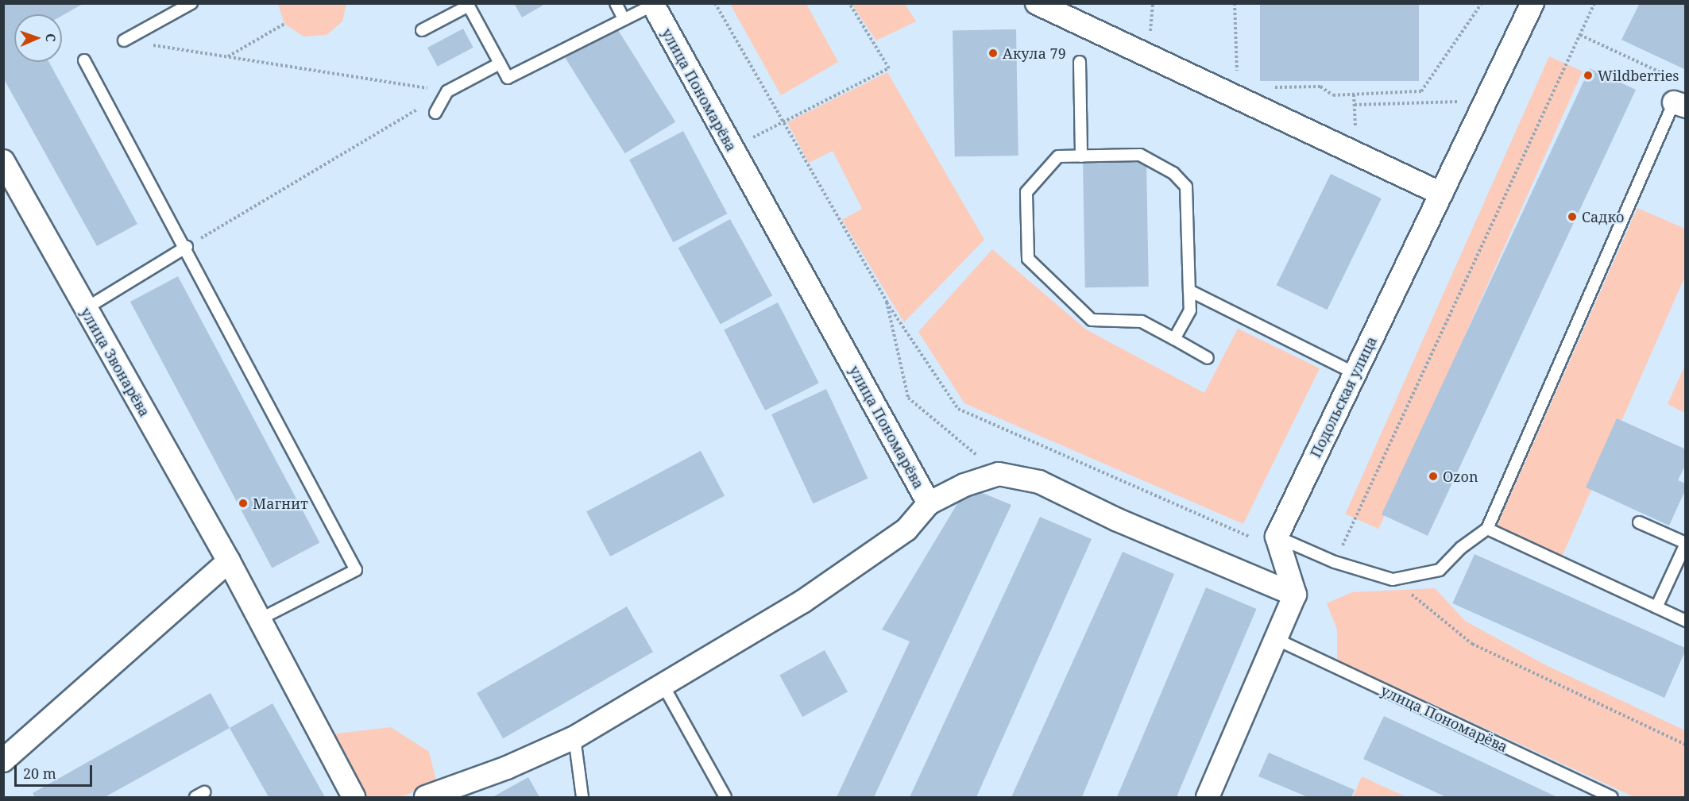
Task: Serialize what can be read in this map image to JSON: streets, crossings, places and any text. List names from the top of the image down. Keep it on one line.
{"streets":{"street":["улица Пономарёва","улица Звонарёва","Подольская улица"]},"places":["Акула 79","Wildberries","Садко","Ozon","Магнит"],"scale_bar":"20 m","north":"right"}
